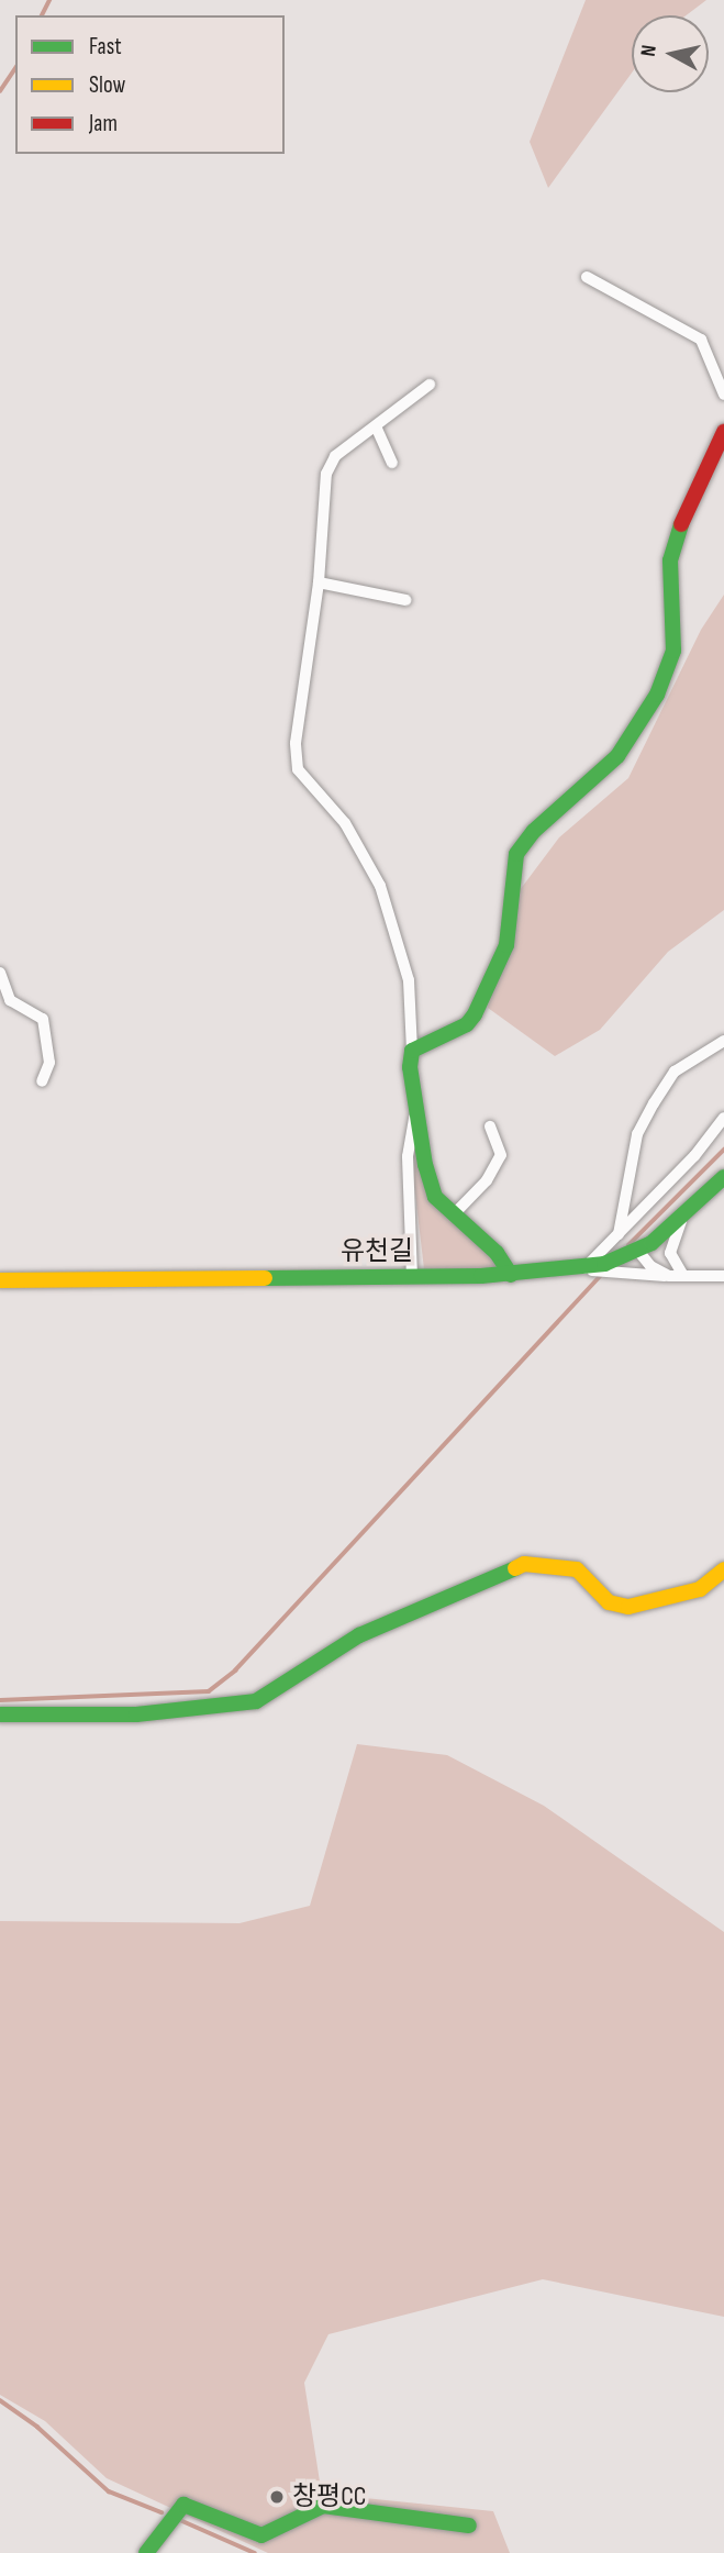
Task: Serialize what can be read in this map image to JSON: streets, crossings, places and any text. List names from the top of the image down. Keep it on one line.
{"streets":{"street":["유천길"]},"places":["창평CC"],"legend":["Fast","Slow","Jam"],"north":"left"}
